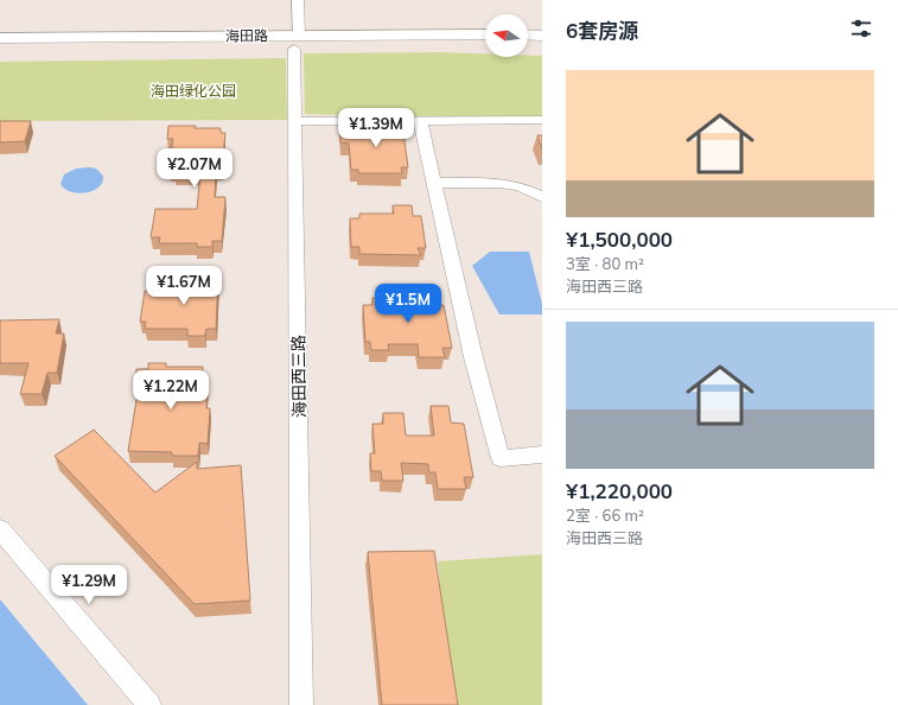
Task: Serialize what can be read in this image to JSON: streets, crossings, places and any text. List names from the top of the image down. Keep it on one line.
{"streets":{"main road":["海田路"],"street":["海田西三路"]},"crossings":[["海田路","海田西三路"]],"parks":["海田绿化公园"],"north":"left","page":{"heading":"6套房源","list":[{"name":"¥1,500,000","note":"3室 · 80 m² · 海田西三路"},{"name":"¥1,220,000","note":"2室 · 66 m² · 海田西三路"}],"price":["¥1.39M","¥2.07M","¥1.67M","¥1.5M","¥1.22M","¥1.29M"]}}
